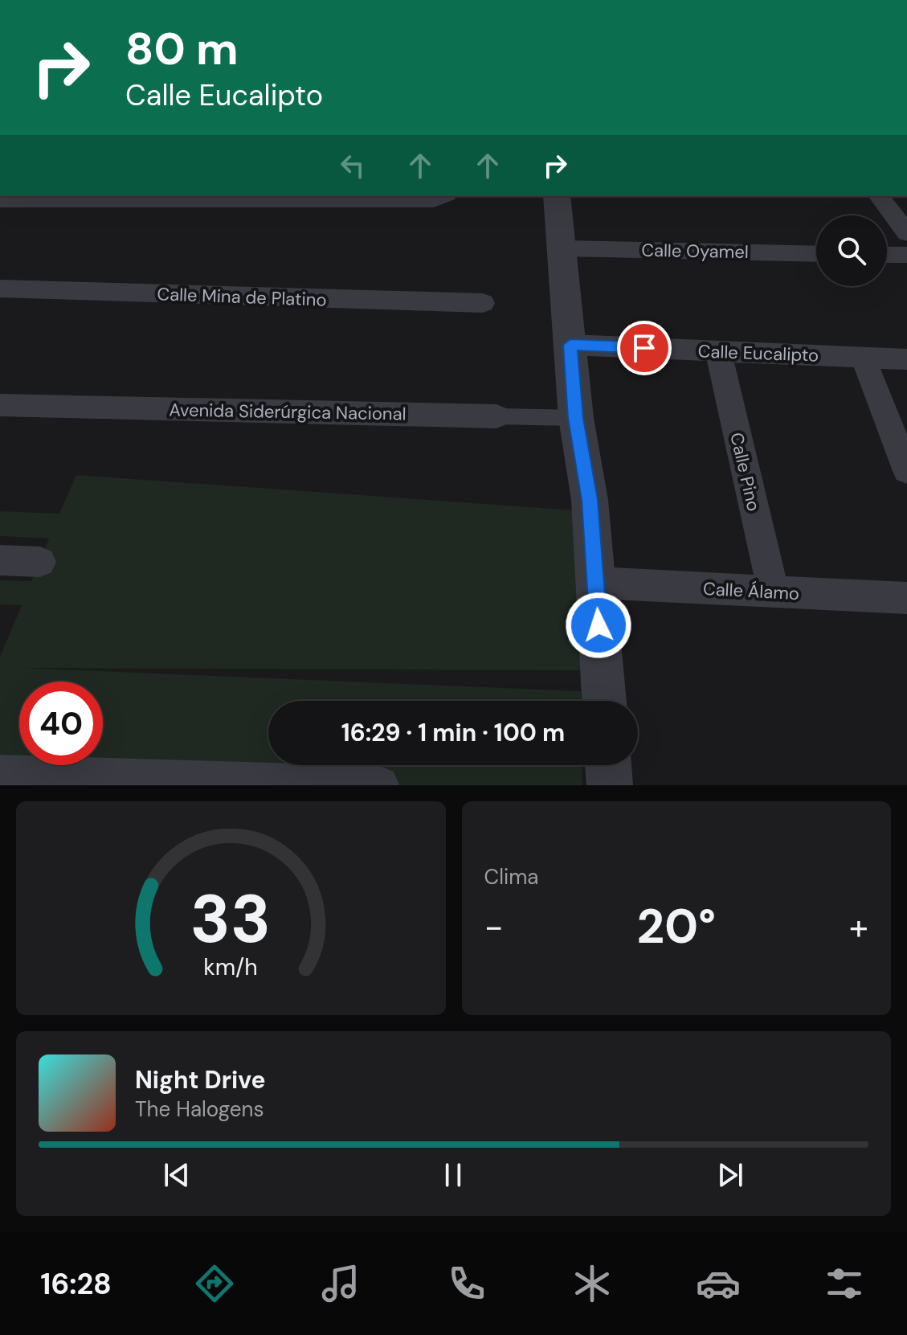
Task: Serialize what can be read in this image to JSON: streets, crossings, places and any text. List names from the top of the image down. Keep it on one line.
{"streets":{"street":["Calle Oyamel","Calle Mina de Platino","Calle Eucalipto","Avenida Siderúrgica Nacional","Calle Pino","Calle Álamo"]},"crossings":[["Calle Eucalipto","Calle Pino"],["Calle Pino","Calle Álamo"]],"page":{"turn":["80 m","Calle Eucalipto"],"limit":"40","trip":"16:29 · 1 min · 100 m","tile":"Clima","heat":["−","20°","+"],"song":["Night Drive","The Halogens"],"tabs":"16:28","gauge":["33","km/h"]}}
